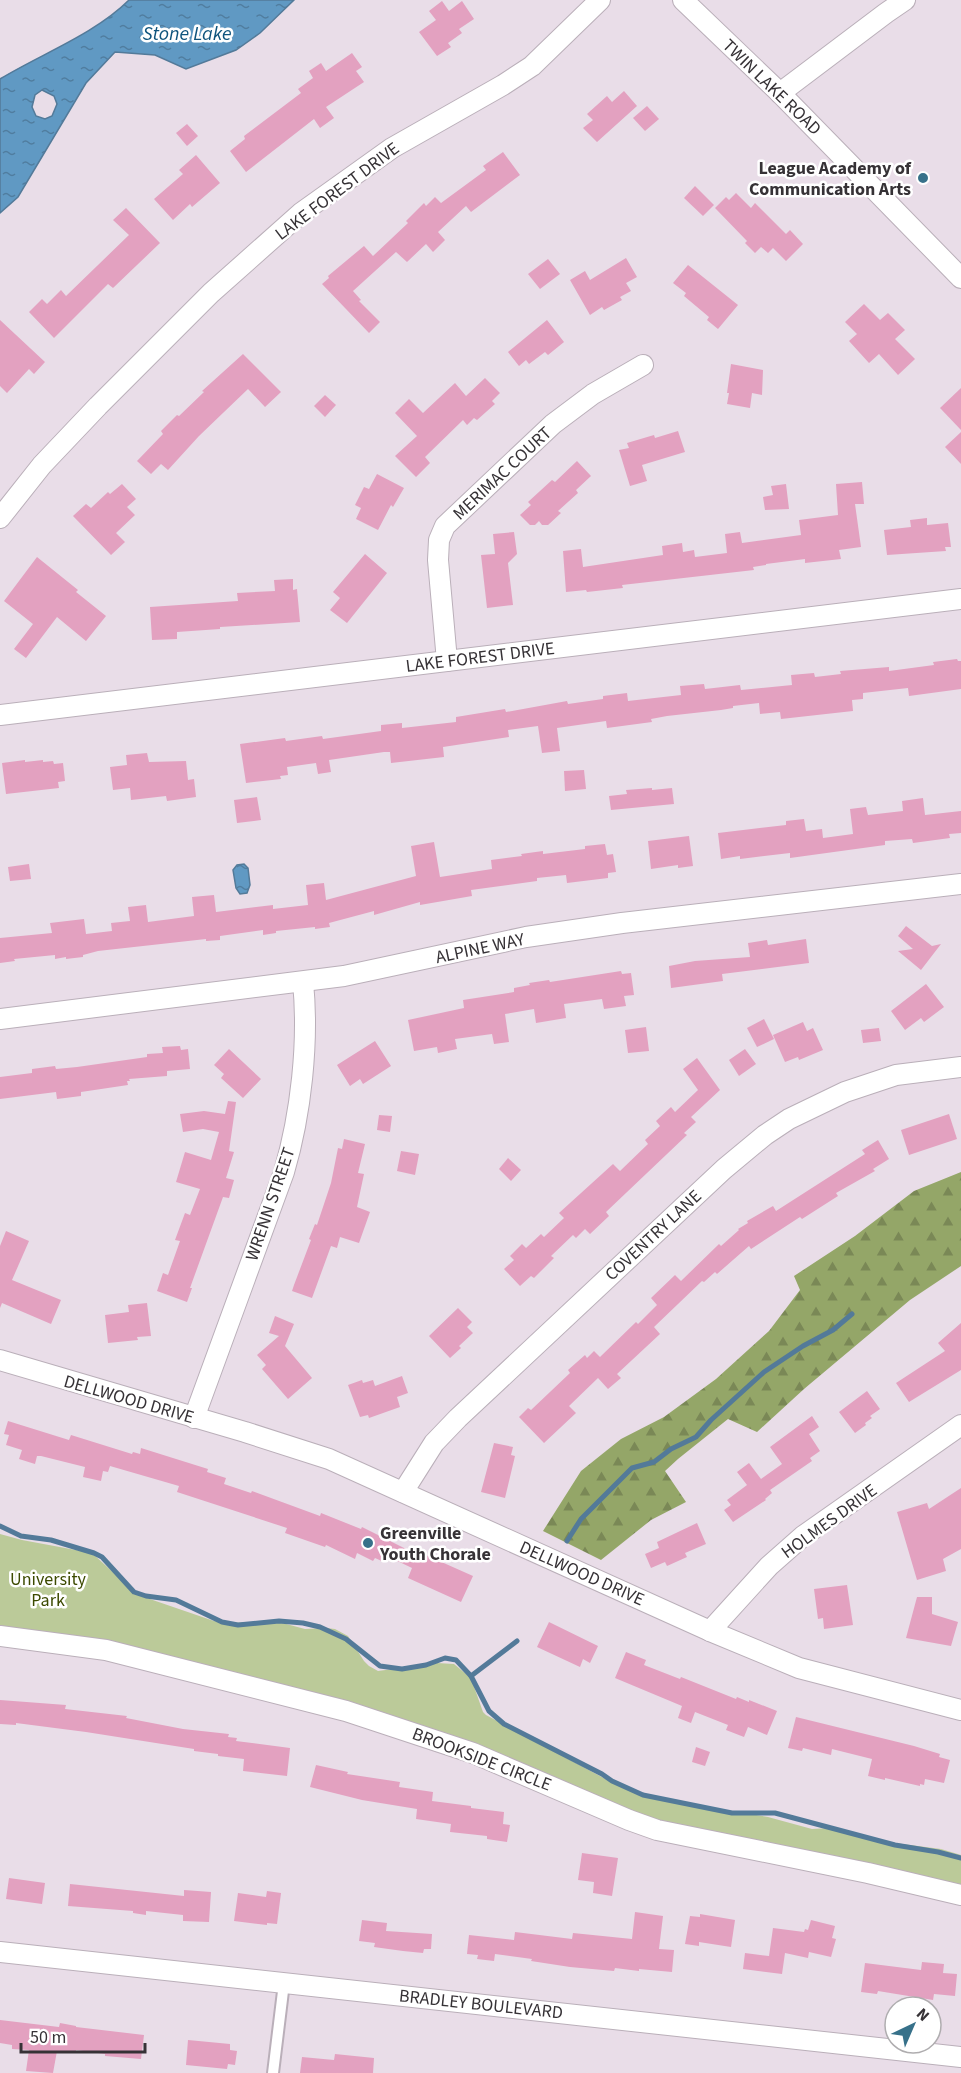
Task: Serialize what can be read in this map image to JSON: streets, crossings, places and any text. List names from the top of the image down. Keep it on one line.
{"streets":{"street":["TWIN LAKE ROAD","LAKE FOREST DRIVE","MERIMAC COURT","ALPINE WAY","WRENN STREET","COVENTRY LANE","DELLWOOD DRIVE","HOLMES DRIVE","BROOKSIDE CIRCLE","BRADLEY BOULEVARD"]},"crossings":[["LAKE FOREST DRIVE","MERIMAC COURT"],["ALPINE WAY","WRENN STREET"],["WRENN STREET","DELLWOOD DRIVE"],["COVENTRY LANE","DELLWOOD DRIVE"],["DELLWOOD DRIVE","HOLMES DRIVE"]],"water":["Stone Lake"],"parks":["University Park"],"places":["League Academy of Communication Arts","Greenville Youth Chorale"],"scale_bar":"50 m","north":"top right"}
